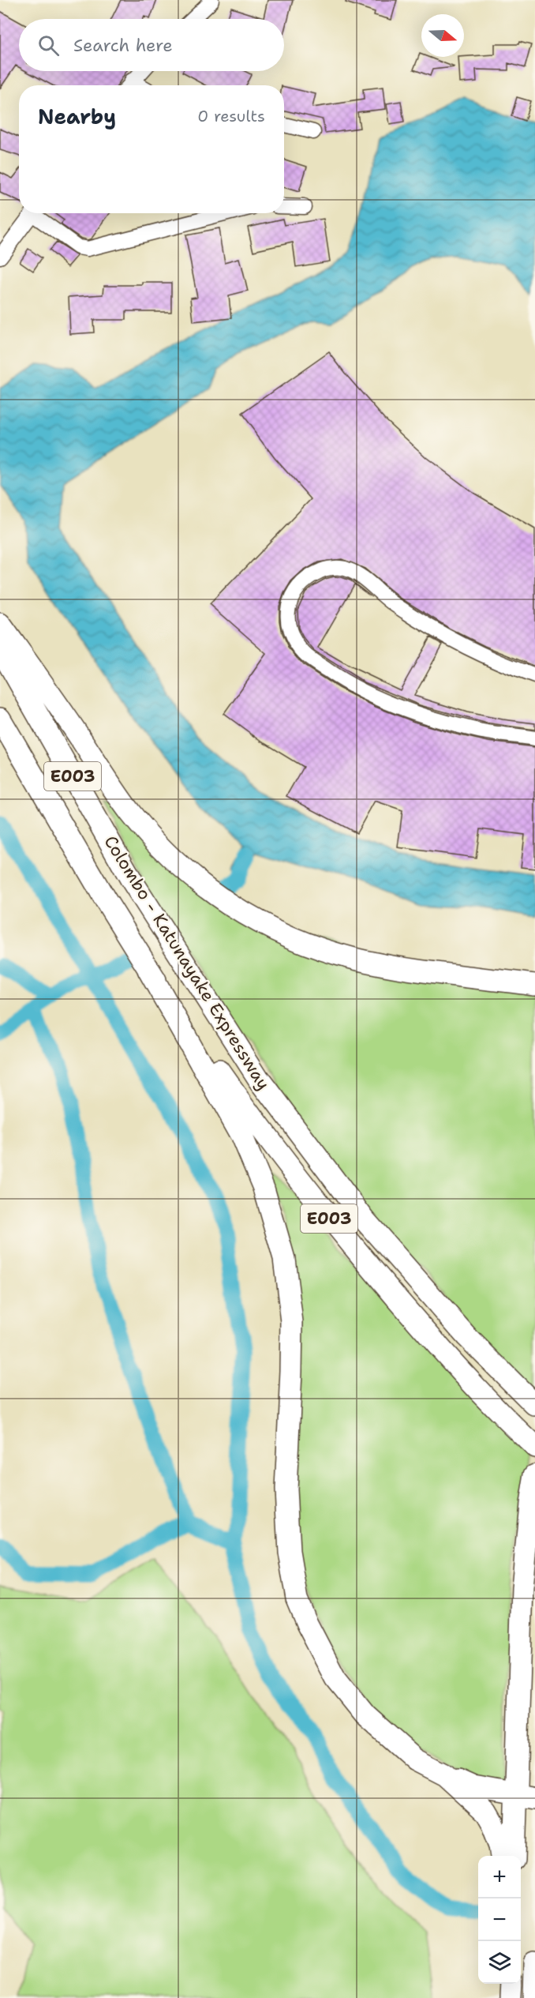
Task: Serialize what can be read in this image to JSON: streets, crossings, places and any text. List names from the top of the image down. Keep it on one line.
{"streets":{"highway":["E003","Colombo - Katunayake Expressway"]},"north":"right","page":{"search":"Search here","heading":["Nearby","0 results"],"map_buttons":["+","−"]}}
